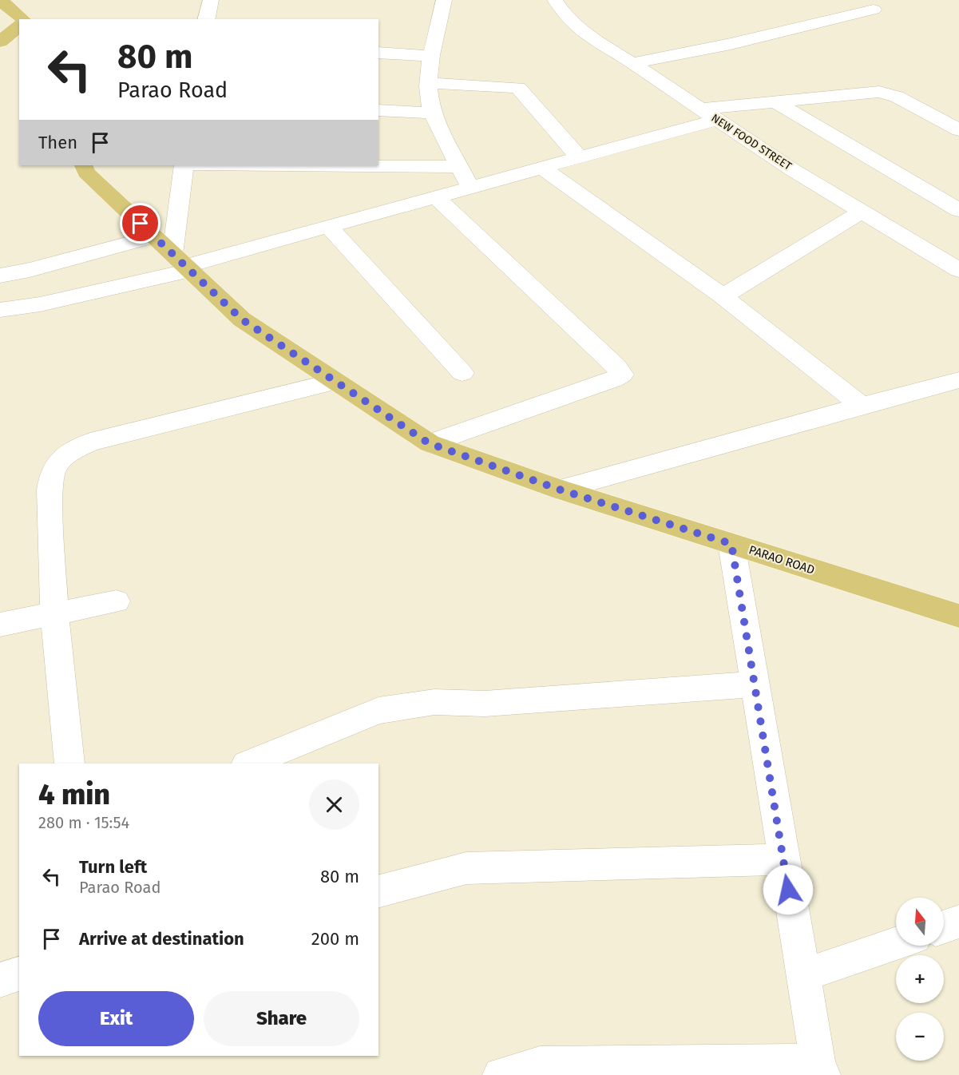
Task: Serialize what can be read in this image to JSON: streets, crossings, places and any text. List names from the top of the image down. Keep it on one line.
{"streets":{"main road":["PARAO ROAD"],"street":["NEW FOOD STREET"]},"north":"top","page":{"turn":["80 m","Parao Road"],"then":"Then","heading":["4 min","280 m · 15:54"],"list":[{"name":"Turn left","note":"Parao Road","value":"80 m"},{"name":"Arrive at destination","value":"200 m"}],"map_buttons":["+","−"],"buttons":["Exit","Share"]}}
